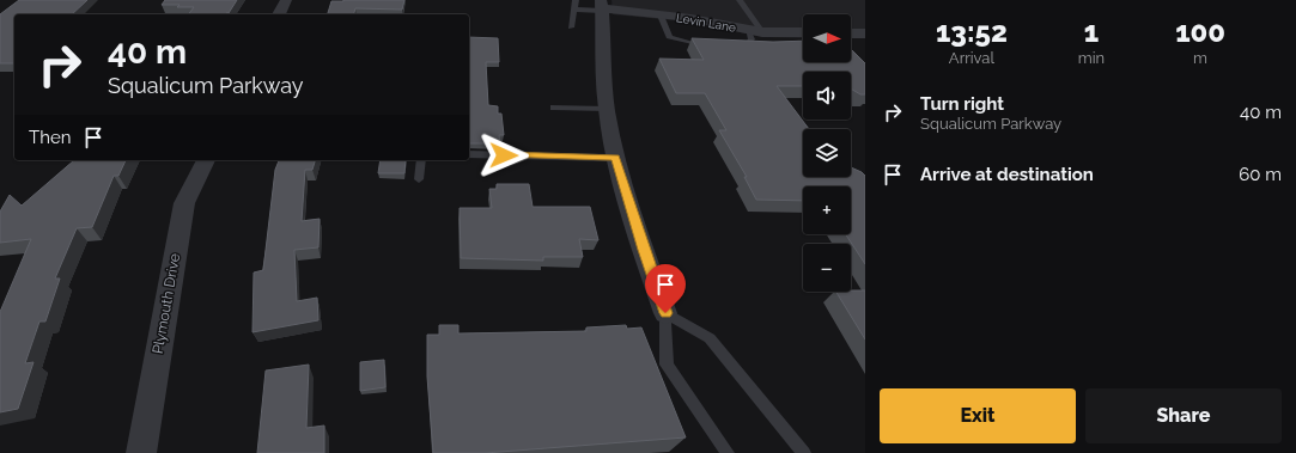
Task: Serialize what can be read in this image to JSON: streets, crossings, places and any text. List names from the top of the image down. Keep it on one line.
{"streets":{"street":["Levin Lane","Plymouth Drive"]},"north":"right","page":{"eta":["13:52","Arrival","1","min","100","m"],"map_buttons":["+","−"],"turn":["40 m","Squalicum Parkway"],"list":[{"name":"Turn right","note":"Squalicum Parkway","value":"40 m"},{"name":"Arrive at destination","value":"60 m"}],"then":"Then","buttons":["Exit","Share"]}}
